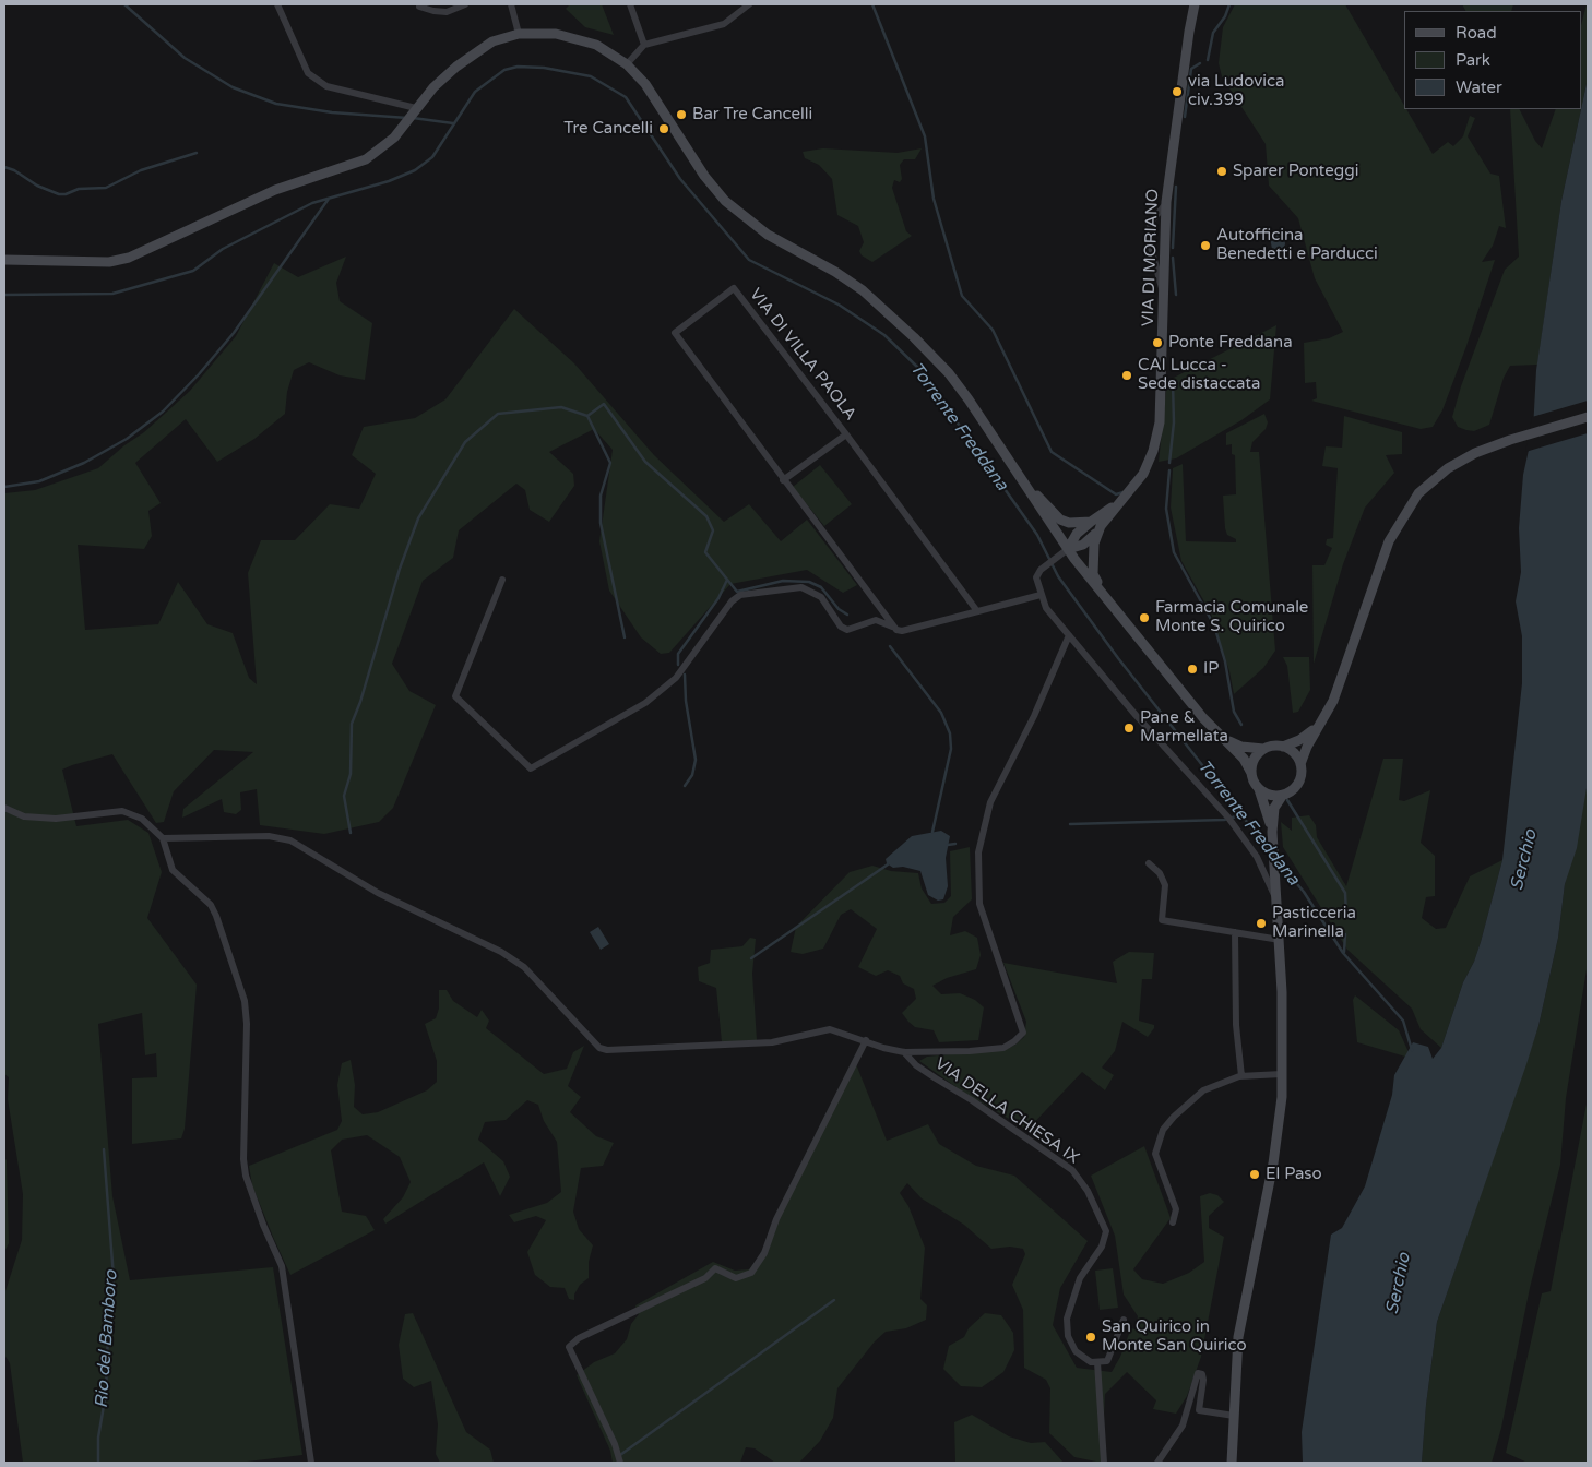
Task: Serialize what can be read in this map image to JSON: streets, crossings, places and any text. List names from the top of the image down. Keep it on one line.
{"streets":{"main road":["VIA DI MORIANO"],"street":["VIA DI VILLA PAOLA","VIA DELLA CHIESA IX"]},"water":["Torrente Freddana","Serchio","Rio del Bamboro"],"places":["via Ludovica civ.399","Bar Tre Cancelli","Tre Cancelli","Sparer Ponteggi","Autofficina Benedetti e Parducci","Ponte Freddana","CAI Lucca - Sede distaccata","Farmacia Comunale Monte S. Quirico","IP","Pane & Marmellata","Pasticceria Marinella","El Paso","San Quirico in Monte San Quirico"],"legend":["Road","Park","Water"]}
